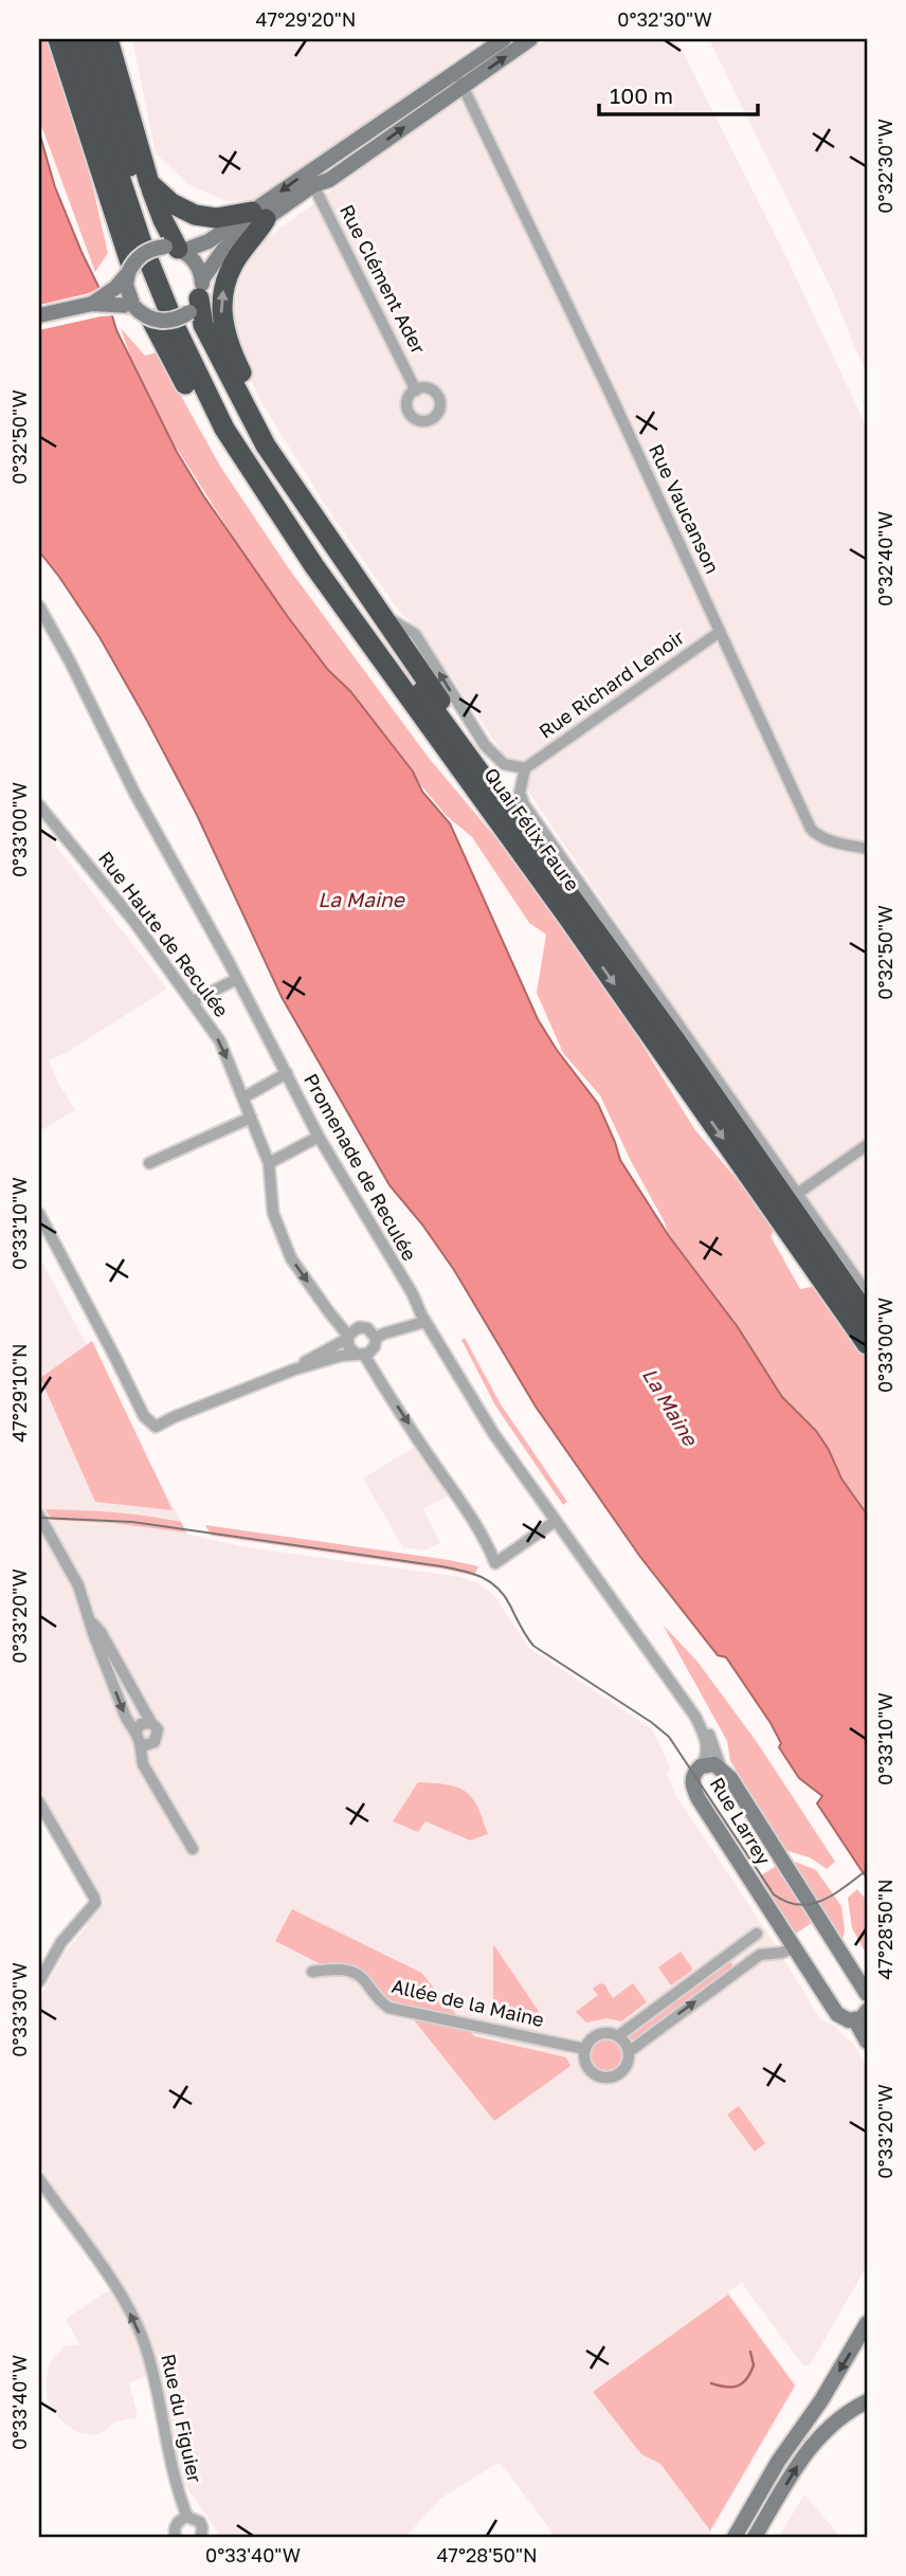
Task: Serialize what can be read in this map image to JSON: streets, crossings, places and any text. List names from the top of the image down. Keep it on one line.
{"streets":{"highway":["Quai Félix Faure"],"main road":["Rue Larrey"],"street":["Rue Clément Ader","Rue Vaucanson","Rue Richard Lenoir","Rue Haute de Reculée","Promenade de Reculée","Allée de la Maine","Rue du Figuier"]},"crossings":[["Rue Vaucanson","Rue Richard Lenoir"],["Rue Richard Lenoir","Quai Félix Faure"],["Promenade de Reculée","Rue Larrey"]],"one_way":["Rue Haute de Reculée","Rue du Figuier"],"water":["La Maine"],"scale_bar":"100 m","coordinates":["47°29'20\"N","0°32'30\"W","0°32'50\"W","0°32'40\"W","0°33'00\"W","0°33'10\"W","47°29'10\"N","0°33'20\"W","47°28'50\"N","0°33'30\"W","0°33'40\"W"]}
